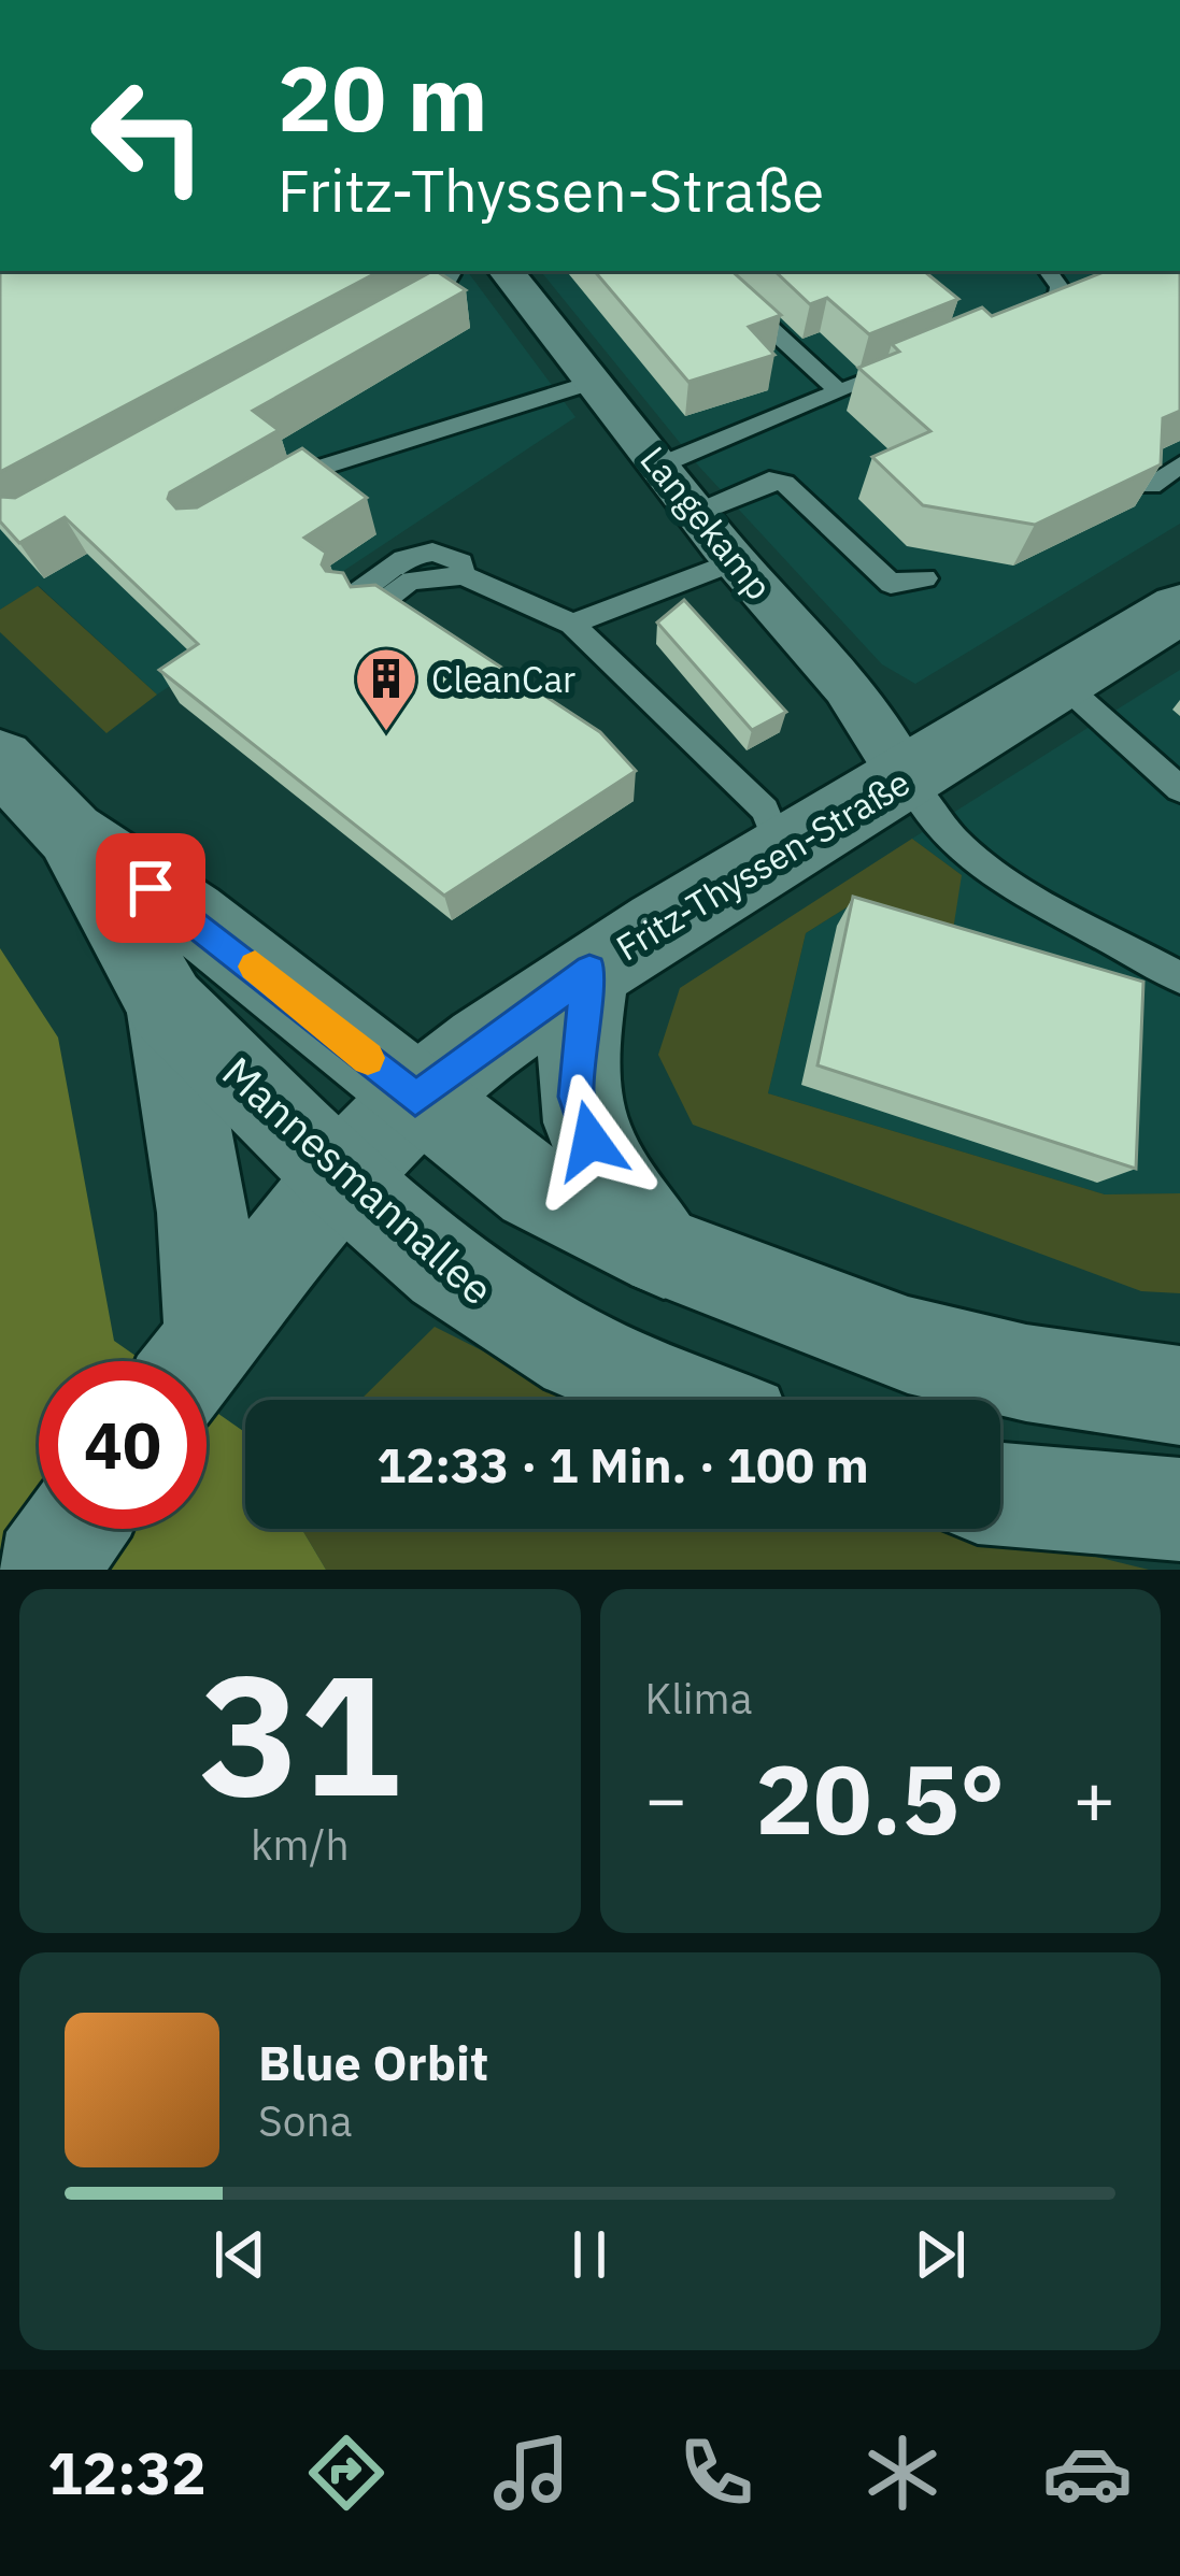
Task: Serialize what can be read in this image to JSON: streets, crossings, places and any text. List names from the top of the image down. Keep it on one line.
{"streets":{"main road":["Fritz-Thyssen-Straße","Mannesmannallee"],"street":["Langekamp"]},"crossings":[["Langekamp","Fritz-Thyssen-Straße"],["Fritz-Thyssen-Straße","Mannesmannallee"]],"places":{"building":["CleanCar"]},"page":{"turn":["20 m","Fritz-Thyssen-Straße"],"limit":"40","trip":"12:33 · 1 Min. · 100 m","tile":[["31","km/h"],"Klima"],"heat":["−","20.5°","+"],"song":["Blue Orbit","Sona"],"tabs":"12:32"}}
